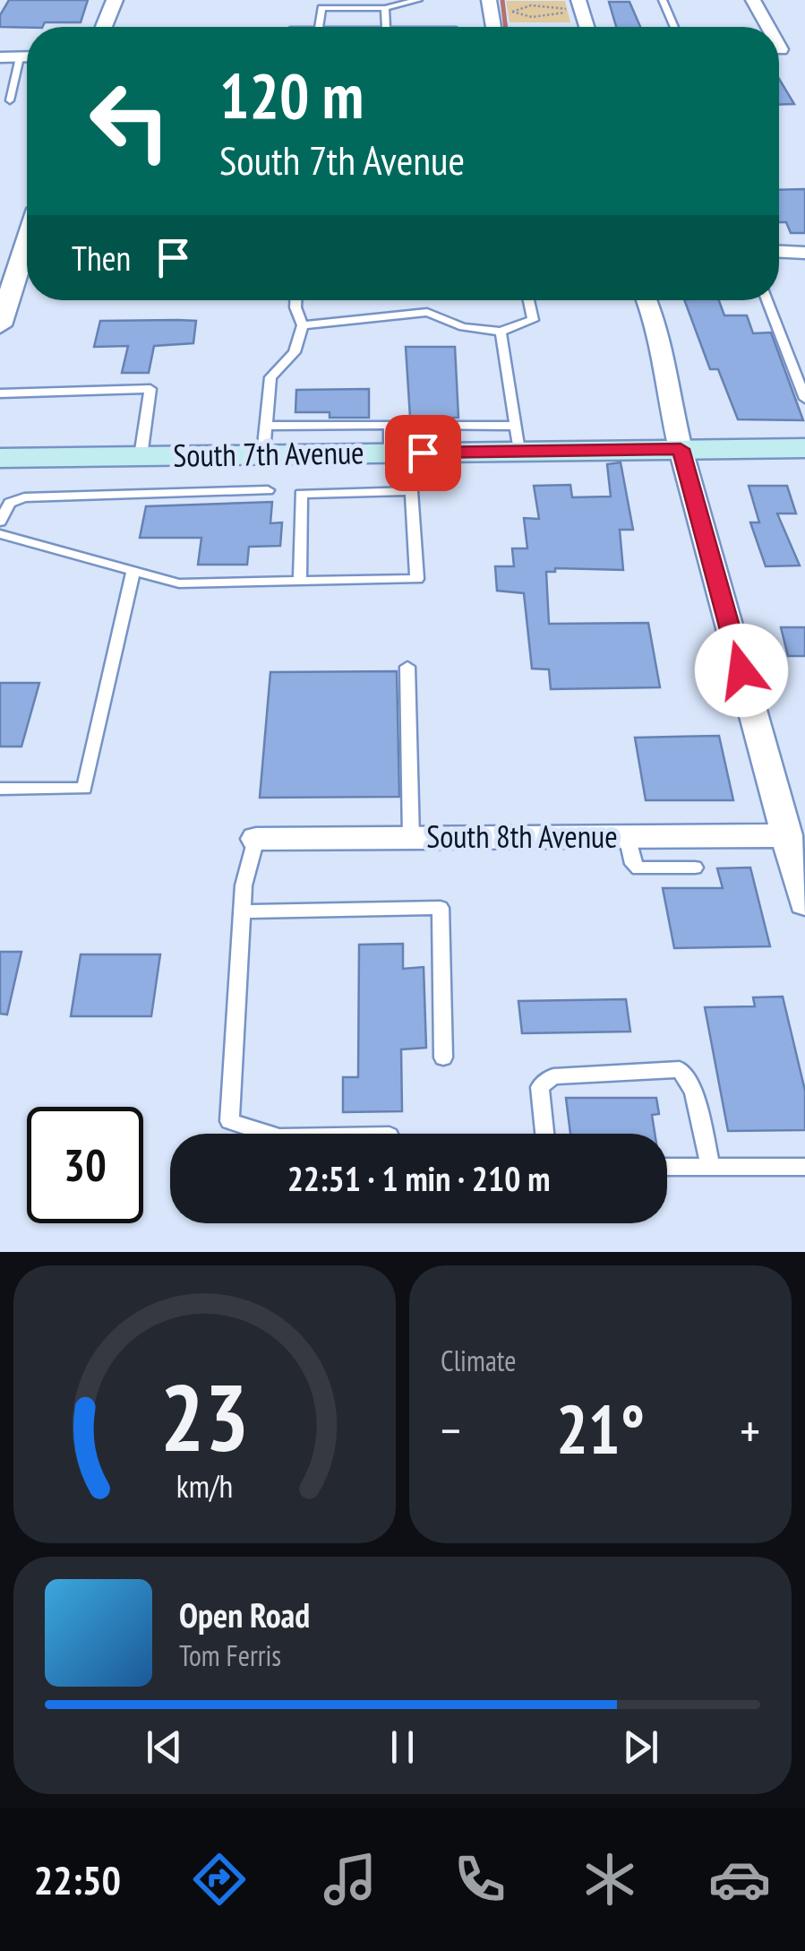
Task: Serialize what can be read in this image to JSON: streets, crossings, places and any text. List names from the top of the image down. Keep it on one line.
{"streets":{"main road":["South 7th Avenue"],"street":["South 8th Avenue"]},"page":{"turn":["120 m","South 7th Avenue"],"then":"Then","limit":"30","trip":"22:51 · 1 min · 210 m","tile":"Climate","heat":["−","21°","+"],"song":["Open Road","Tom Ferris"],"tabs":"22:50","gauge":["23","km/h"]}}
